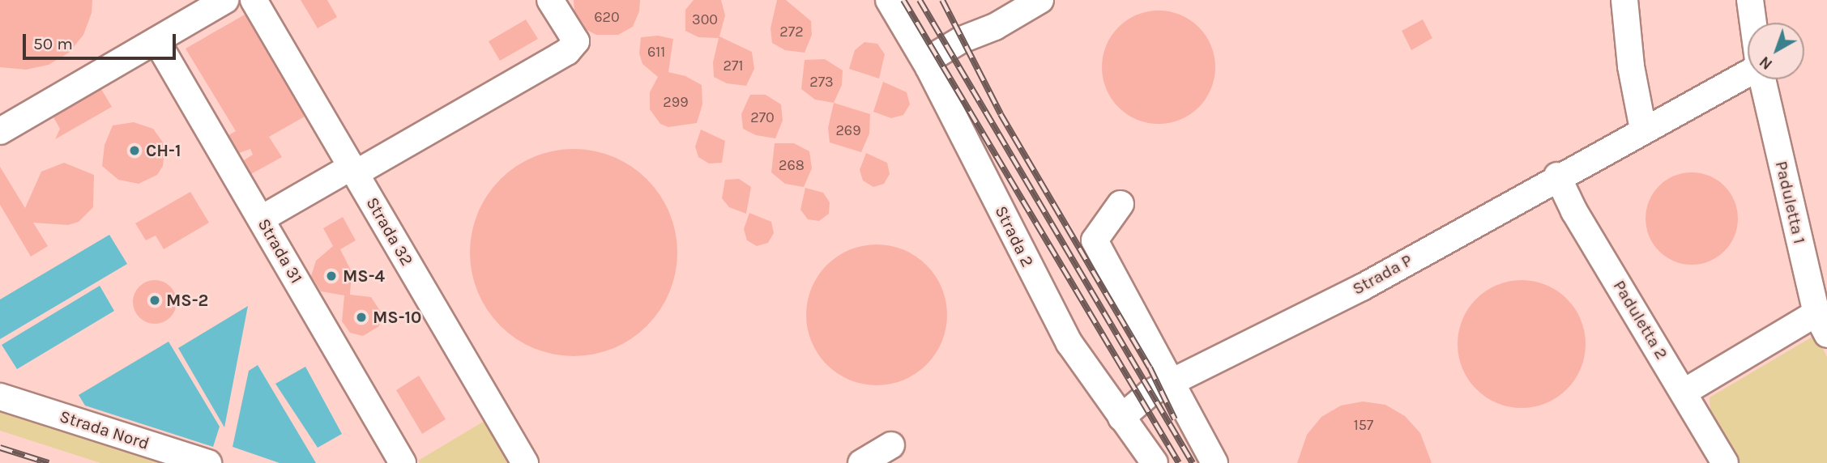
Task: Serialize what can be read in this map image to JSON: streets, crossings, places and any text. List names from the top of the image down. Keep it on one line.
{"streets":{"lane":["Paduletta 1","Strada 32","Strada 2","Strada 31","Strada P","Paduletta 2","Strada Nord"]},"crossings":[["Strada 2","Strada P"],["Strada P","Paduletta 2"]],"places":["CH-1","MS-4","MS-2","MS-10"],"house_numbers":["620","300","272","611","271","273","299","270","269","268","157"],"scale_bar":"50 m","north":"bottom left"}
